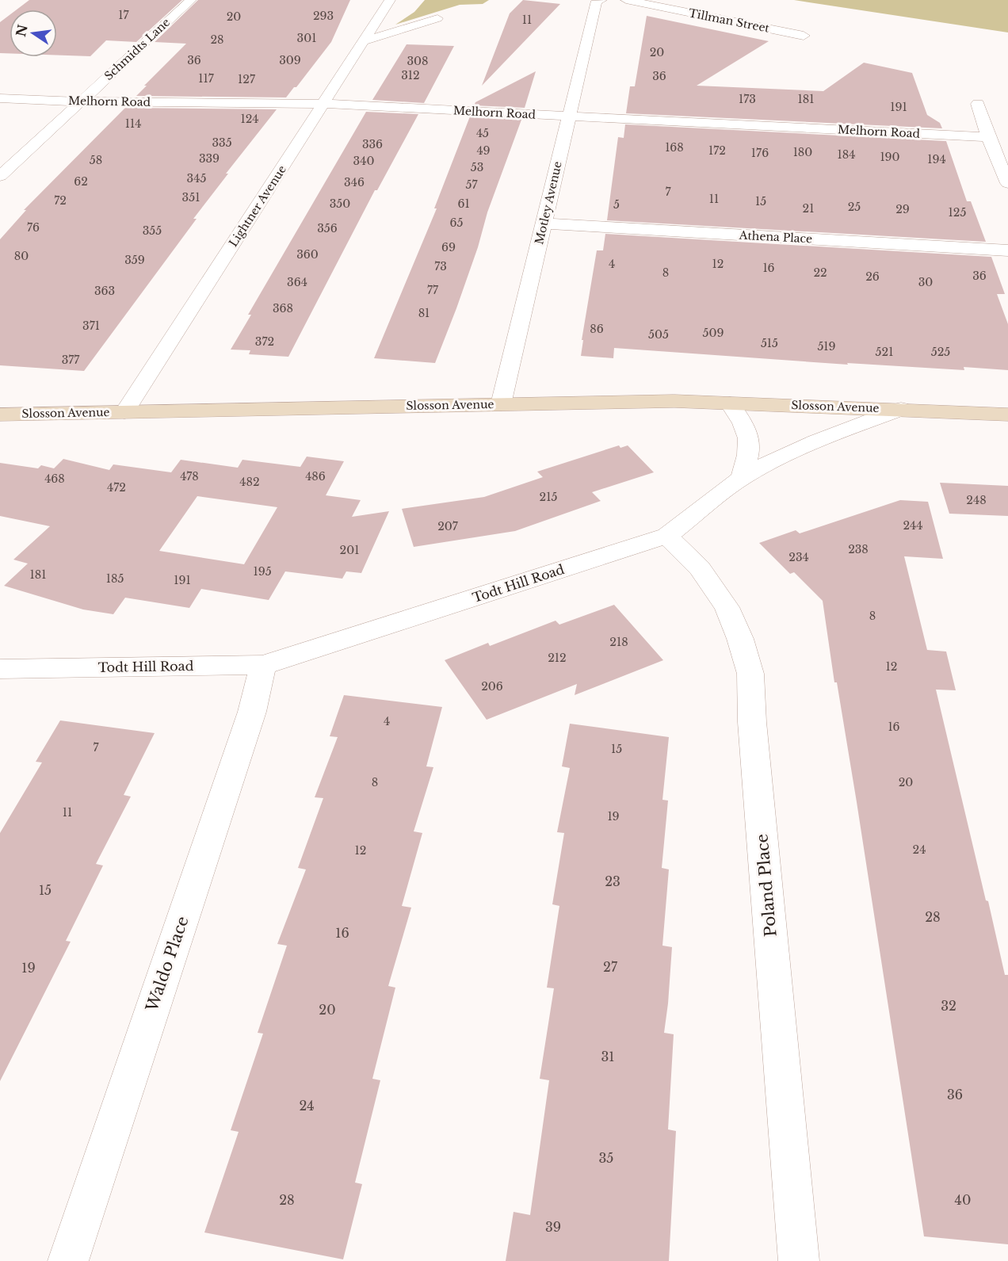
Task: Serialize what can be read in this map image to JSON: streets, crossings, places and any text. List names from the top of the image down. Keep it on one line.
{"streets":{"street":["Tillman Street","Schmidts Lane","Melhorn Road","Motley Avenue","Lightner Avenue","Athena Place","Slosson Avenue","Todt Hill Road","Poland Place","Waldo Place"]},"crossings":[["Schmidts Lane","Melhorn Road"],["Melhorn Road","Motley Avenue"],["Melhorn Road","Lightner Avenue"],["Motley Avenue","Athena Place"],["Motley Avenue","Slosson Avenue"],["Lightner Avenue","Slosson Avenue"],["Slosson Avenue","Todt Hill Road"],["Todt Hill Road","Poland Place"],["Todt Hill Road","Waldo Place"]],"house_numbers":["17","293","20","11","301","28","20","36","309","308","312","36","117","127","173","181","191","124","114","45","335","336","168","49","172","180","176","184","190","339","194","58","340","53","345","62","346","57","7","351","11","72","15","350","61","5","25","21","29","125","65","76","356","355","69","360","80","359","4","12","73","16","8","22","36","26","364","30","77","363","368","81","371","86","509","505","372","515","519","521","525","377","478","486","468","482","472","215","248","244","207","238","201","234","195","181","185","191","8","218","212","12","206","4","16","7","15","8","20","11","19","24","12","23","15","28","16","27","19","32","20","31","36","24","35","28","40","39"],"north":"left"}
